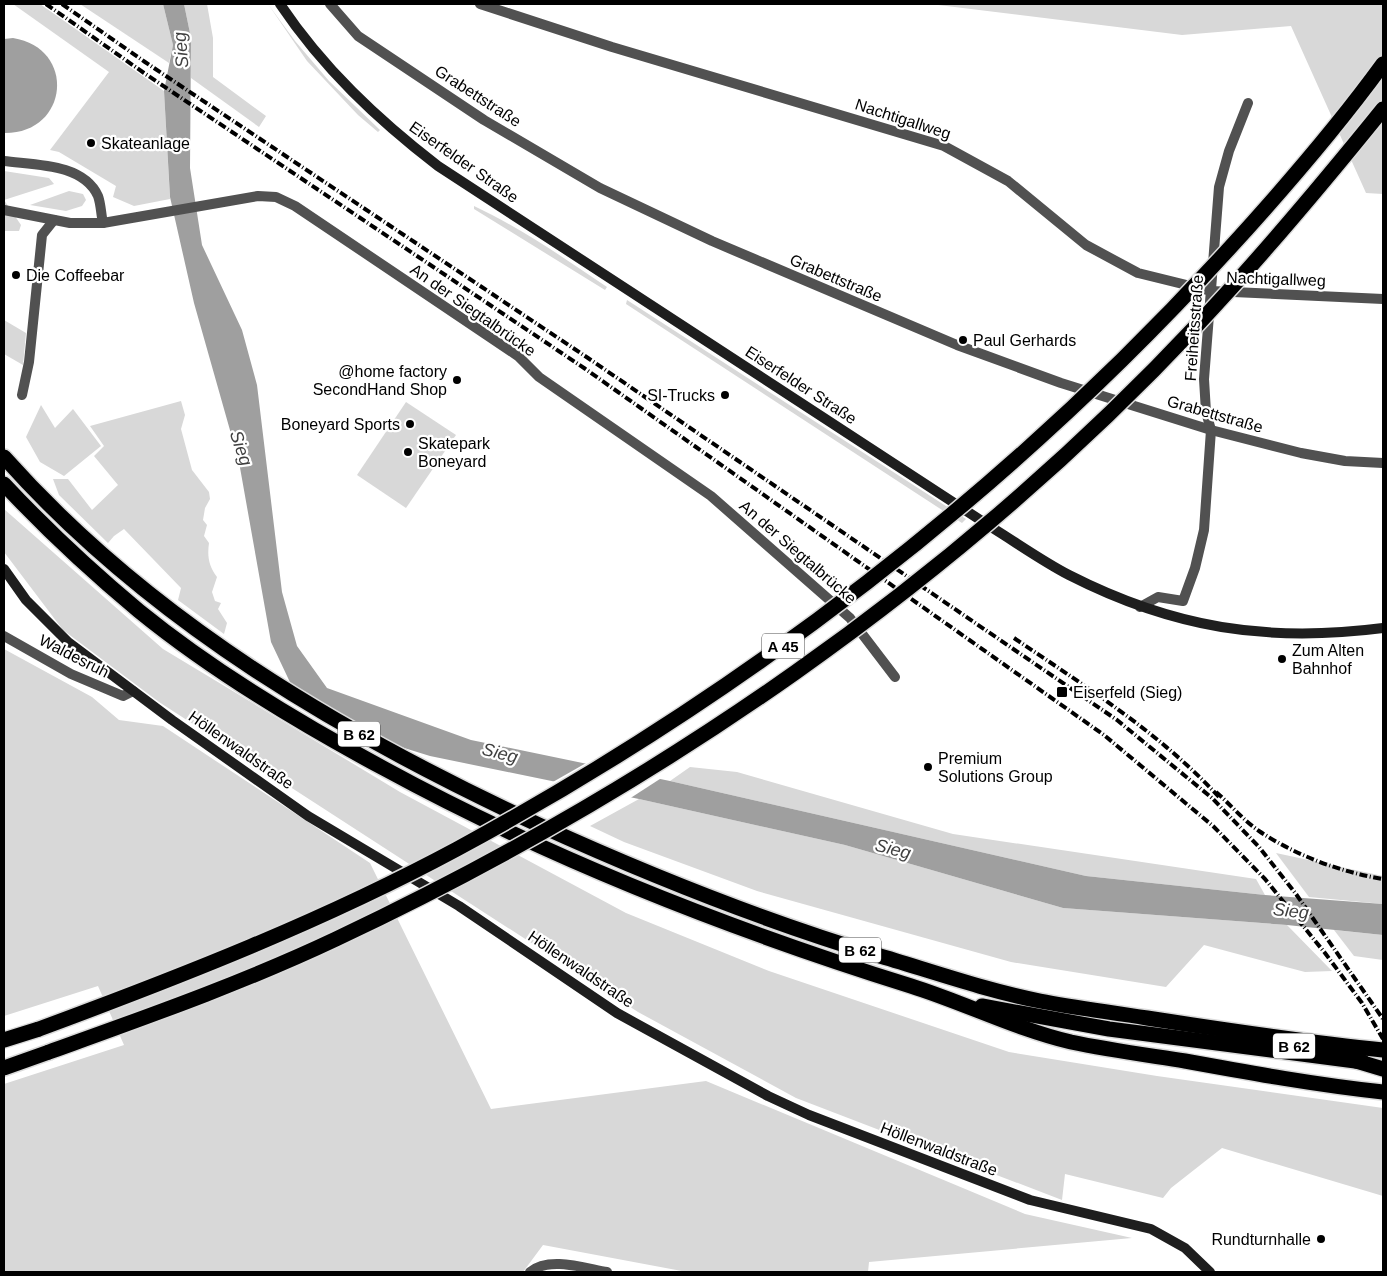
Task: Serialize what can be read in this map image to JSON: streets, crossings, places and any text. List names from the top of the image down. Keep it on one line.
{"streets":{"highway":["A 45","B 62"],"street":["Grabettstraße","Nachtigallweg","Eiserfelder Straße","An der Siegtalbrücke","Freiheitsstraße","Waldesruh","Höllenwaldstraße"]},"crossings":[["Grabettstraße","Freiheitsstraße"],["Nachtigallweg","Freiheitsstraße"],["Eiserfelder Straße","Freiheitsstraße"],["Waldesruh","Höllenwaldstraße"]],"water":["Sieg"],"places":{"other":["Skateanlage","Die Coffeebar","Paul Gerhards","@home factory SecondHand Shop","SI-Trucks","Boneyard Sports","Skatepark Boneyard","Zum Alten Bahnhof","Premium Solutions Group","Rundturnhalle"],"transit":["Eiserfeld (Sieg)"]}}
